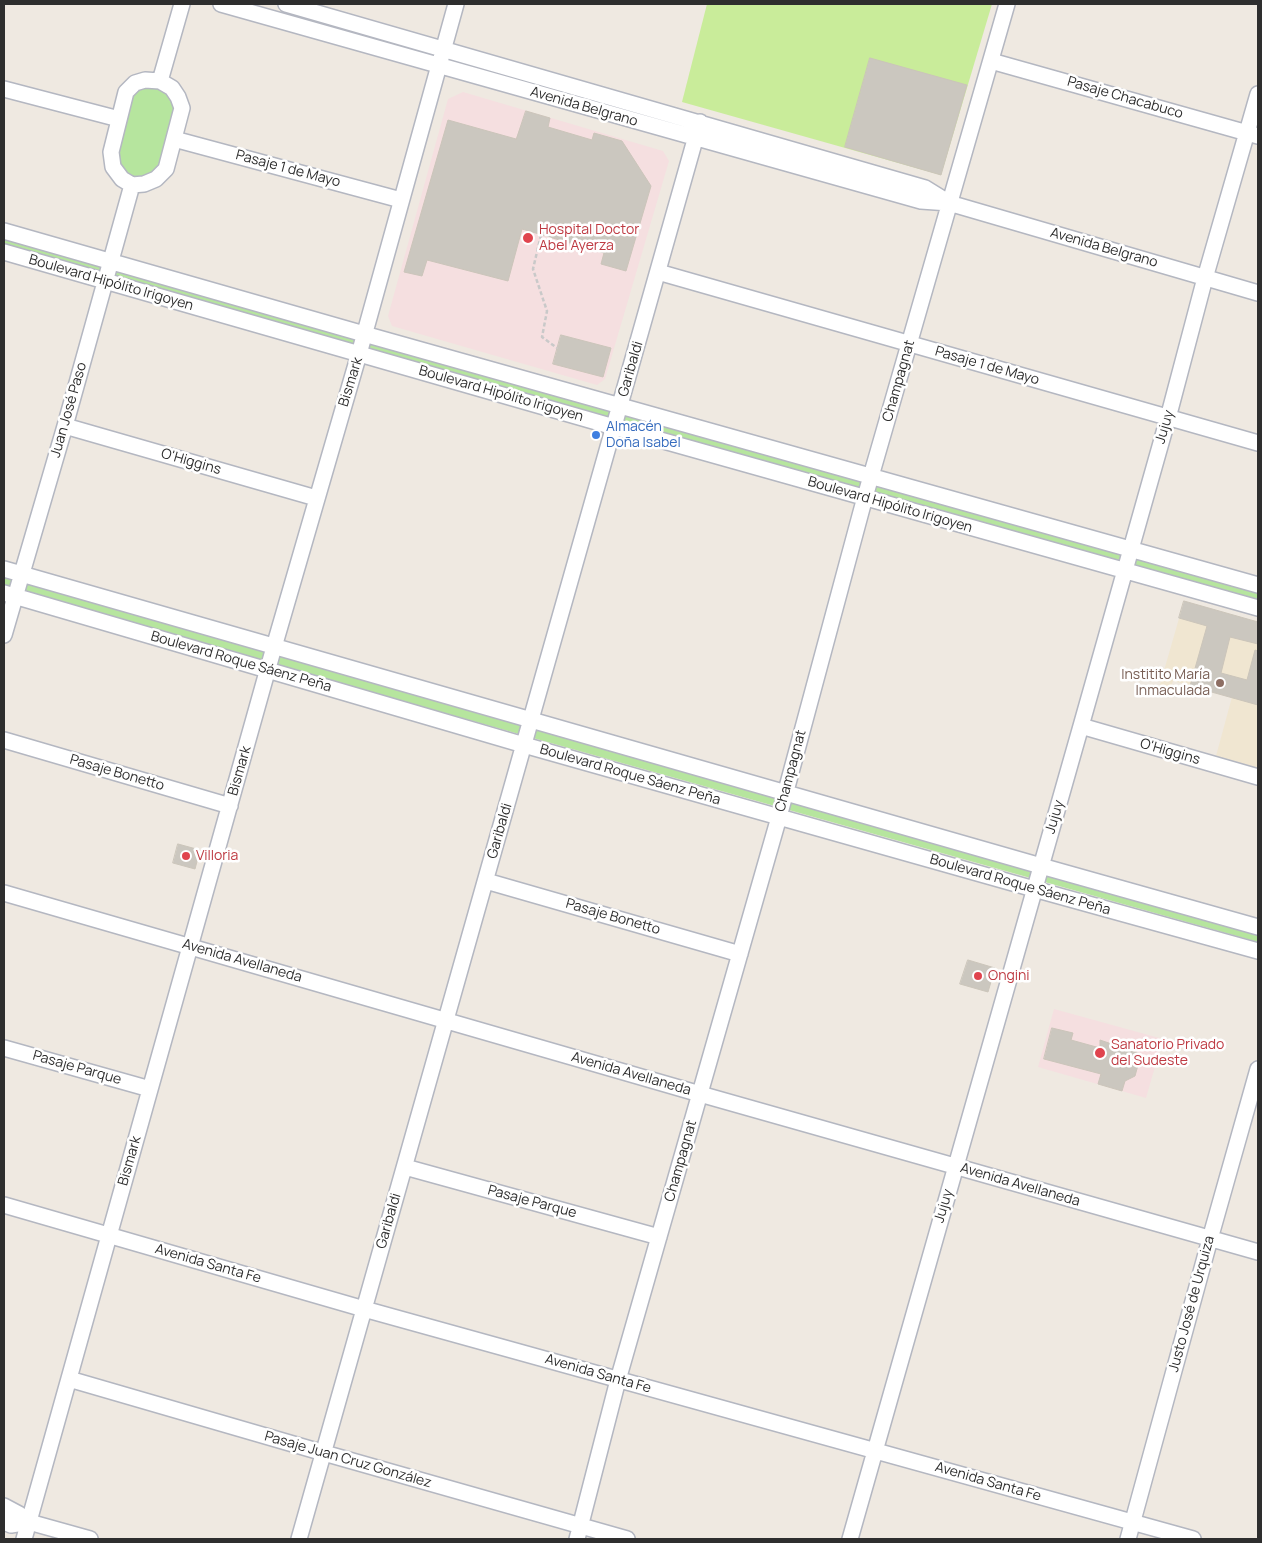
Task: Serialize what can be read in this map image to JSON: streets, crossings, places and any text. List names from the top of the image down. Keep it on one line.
{"streets":{"street":["Pasaje Chacabuco","Avenida Belgrano","Pasaje 1 de Mayo","Boulevard Hipólito Irigoyen","Garibaldi","Champagnat","Bismark","Juan José Paso","Jujuy","O'Higgins","Boulevard Roque Sáenz Peña","Pasaje Bonetto","Avenida Avellaneda","Pasaje Parque","Avenida Santa Fe","Justo José de Urquiza","Pasaje Juan Cruz González"]},"crossings":[["Pasaje Chacabuco","Champagnat"],["Pasaje Chacabuco","Jujuy"],["Avenida Belgrano","Garibaldi"],["Avenida Belgrano","Champagnat"],["Avenida Belgrano","Bismark"],["Avenida Belgrano","Jujuy"],["Pasaje 1 de Mayo","Garibaldi"],["Pasaje 1 de Mayo","Champagnat"],["Pasaje 1 de Mayo","Bismark"],["Pasaje 1 de Mayo","Juan José Paso"],["Pasaje 1 de Mayo","Jujuy"],["Boulevard Hipólito Irigoyen","Garibaldi"],["Boulevard Hipólito Irigoyen","Champagnat"],["Boulevard Hipólito Irigoyen","Bismark"],["Boulevard Hipólito Irigoyen","Juan José Paso"],["Boulevard Hipólito Irigoyen","Jujuy"],["Garibaldi","Boulevard Roque Sáenz Peña"],["Garibaldi","Pasaje Bonetto"],["Garibaldi","Avenida Avellaneda"],["Garibaldi","Pasaje Parque"],["Garibaldi","Avenida Santa Fe"],["Garibaldi","Pasaje Juan Cruz González"],["Champagnat","Boulevard Roque Sáenz Peña"],["Champagnat","Pasaje Bonetto"],["Champagnat","Avenida Avellaneda"],["Champagnat","Pasaje Parque"],["Champagnat","Avenida Santa Fe"],["Champagnat","Pasaje Juan Cruz González"],["Bismark","O'Higgins"],["Bismark","Boulevard Roque Sáenz Peña"],["Bismark","Pasaje Bonetto"],["Bismark","Avenida Avellaneda"],["Bismark","Pasaje Parque"],["Bismark","Avenida Santa Fe"],["Bismark","Pasaje Juan Cruz González"],["Juan José Paso","O'Higgins"],["Juan José Paso","Boulevard Roque Sáenz Peña"],["Jujuy","O'Higgins"],["Jujuy","Boulevard Roque Sáenz Peña"],["Jujuy","Avenida Avellaneda"],["Jujuy","Avenida Santa Fe"],["Avenida Avellaneda","Justo José de Urquiza"],["Avenida Santa Fe","Justo José de Urquiza"]],"places":["Hospital Doctor Abel Ayerza","Almacén Doña Isabel","Institito María Inmaculada","Villoria","Ongini","Sanatorio Privado del Sudeste"]}
